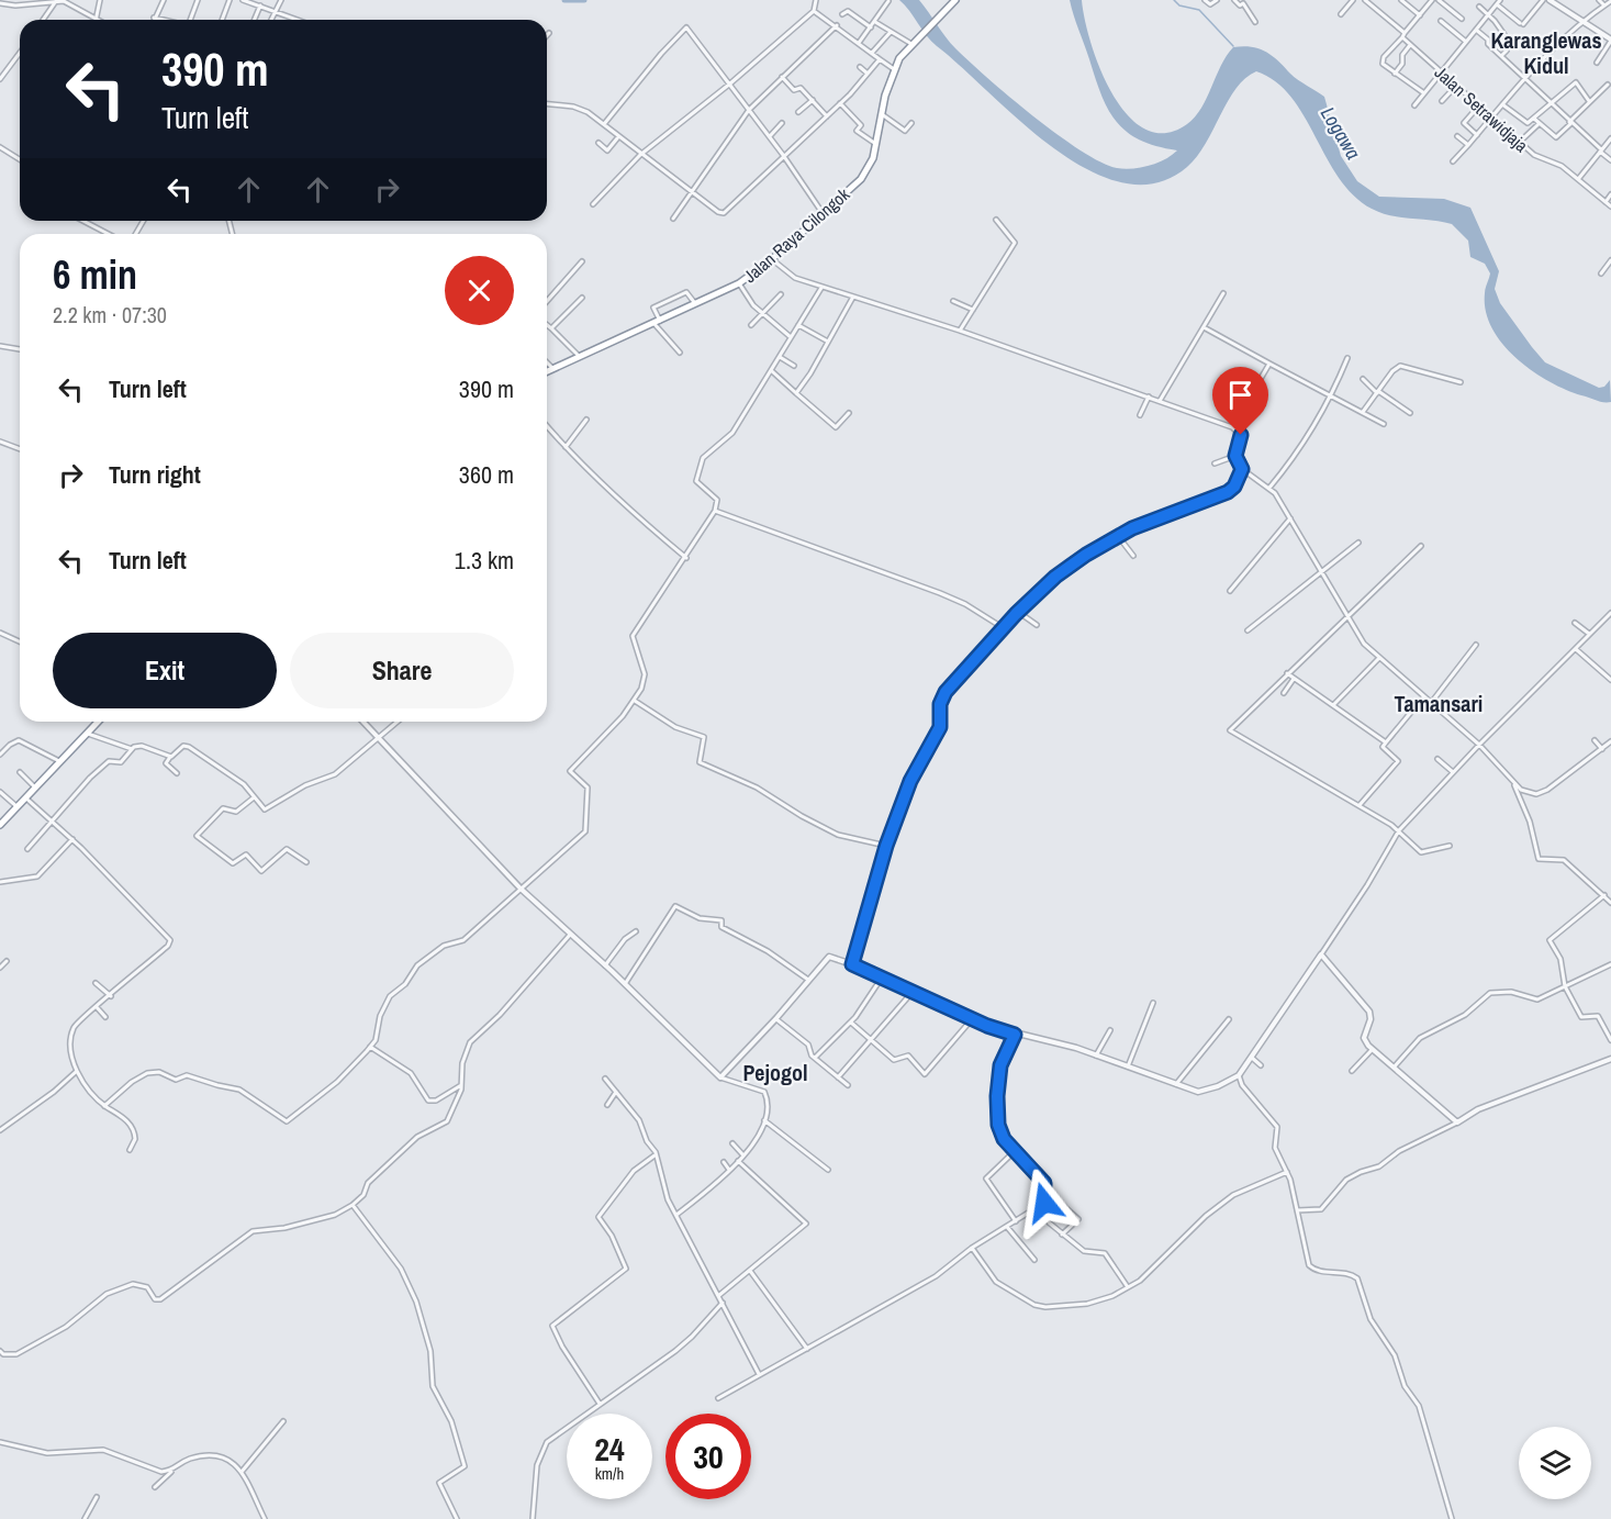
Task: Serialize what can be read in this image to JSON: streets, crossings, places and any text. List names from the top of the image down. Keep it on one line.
{"streets":{"highway":["Jalan Raya Cilongok"],"street":["Jalan Setrawidjaja"]},"districts":["Karanglewas Kidul","Tamansari","Pejogol"],"water":["Logawa"],"page":{"turn":["390 m","Turn left"],"heading":["6 min","2.2 km · 07:30"],"list":[{"name":"Turn left","value":"390 m"},{"name":"Turn right","value":"360 m"},{"name":"Turn left","value":"1.3 km"}],"buttons":["Exit","Share"],"speed":"24 km/h","limit":"30"}}
